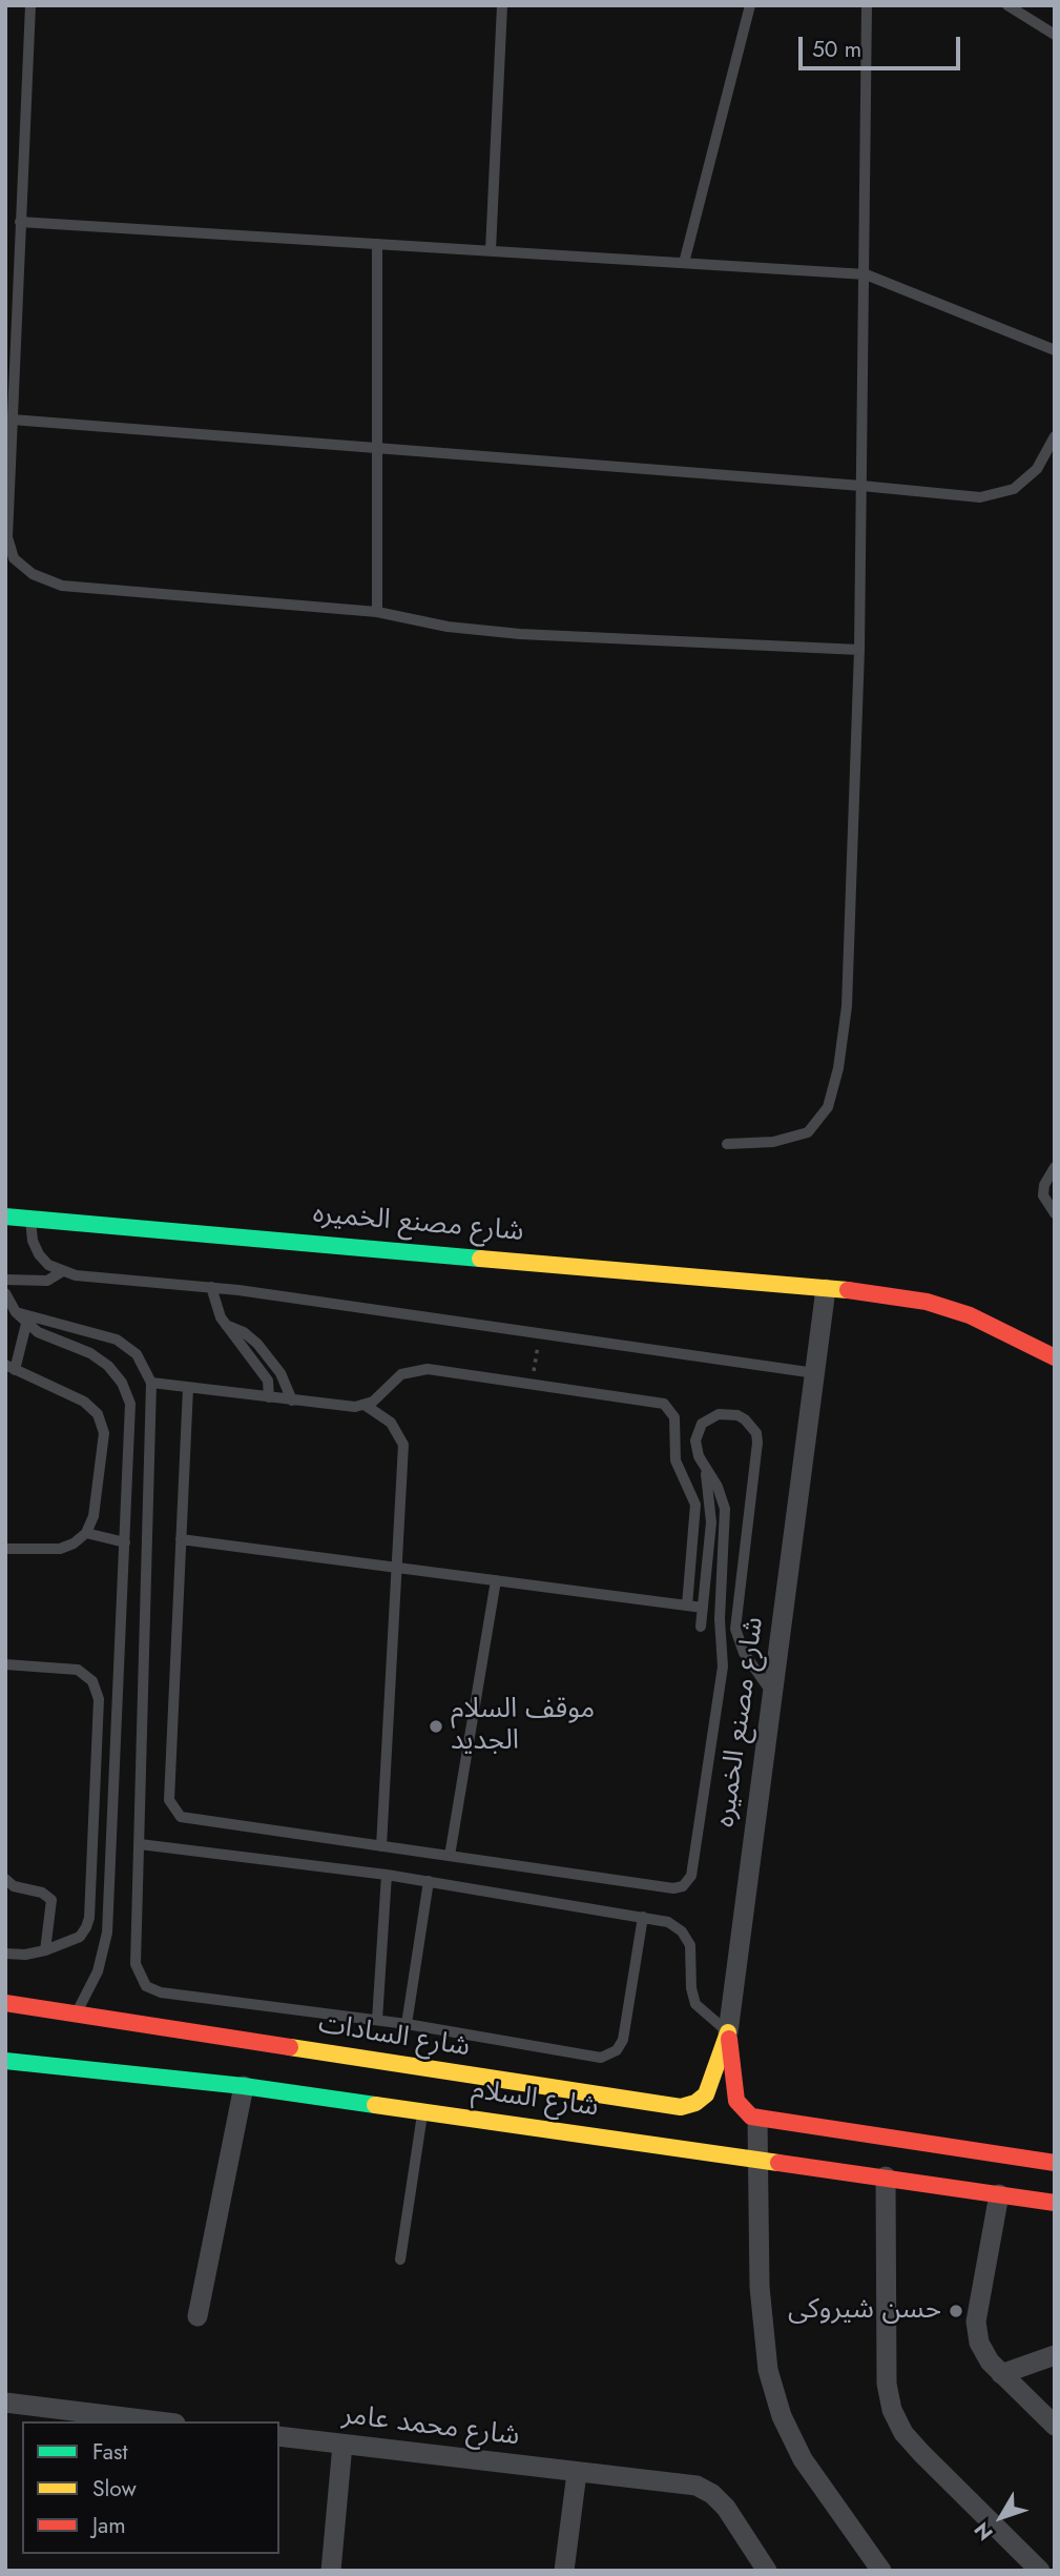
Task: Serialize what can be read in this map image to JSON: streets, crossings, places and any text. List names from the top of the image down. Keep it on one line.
{"streets":{"street":["شارع مصنع الخميره","شارع السادات","شارع السلام","شارع محمد عامر"]},"crossings":[["شارع مصنع الخميره","شارع السادات"]],"places":["موقف السلام الجديد","حسن شيروكى"],"legend":["Fast","Slow","Jam"],"scale_bar":"50 m","north":"bottom left"}
